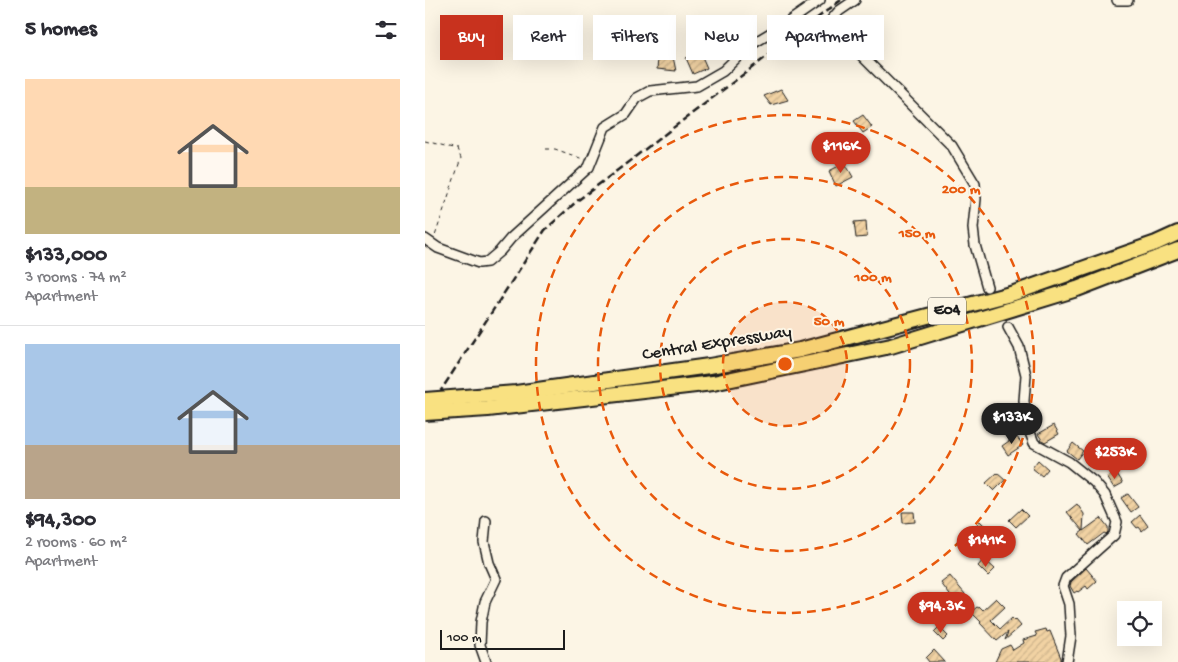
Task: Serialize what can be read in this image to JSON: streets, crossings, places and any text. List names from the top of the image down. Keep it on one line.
{"streets":{"highway":["E04","Central Expressway"]},"scale_bar":"100 m","page":{"heading":"5 homes","chip":["Buy","Rent","Filters","New","Apartment"],"list":[{"name":"$133,000","note":"3 rooms · 74 m² · Apartment"},{"name":"$94,300","note":"2 rooms · 60 m² · Apartment"}],"price":["$116K","$133K","$253K","$141K","$94.3K"],"scale":"100 m"},"rings":["200 m","150 m","100 m","50 m"]}
